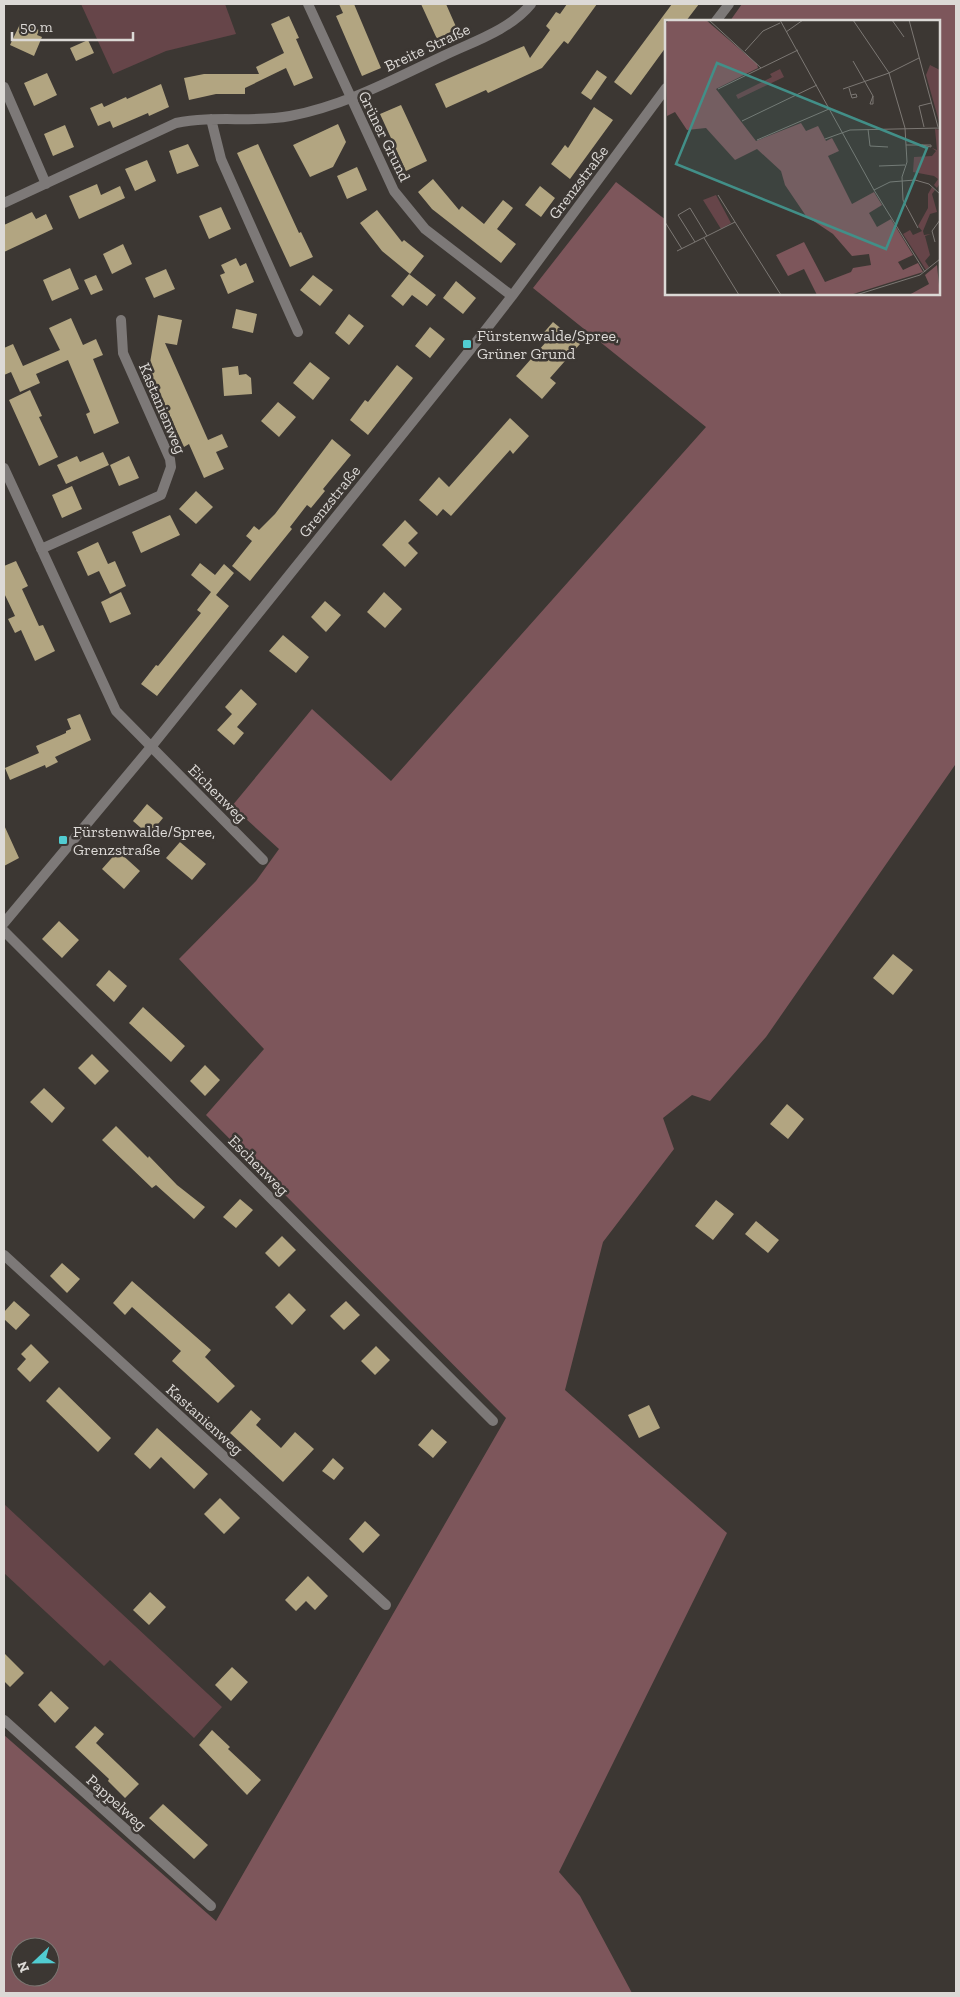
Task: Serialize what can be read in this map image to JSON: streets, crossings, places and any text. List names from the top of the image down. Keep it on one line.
{"streets":{"street":["Breite Straße","Grüner Grund","Grenzstraße","Kastanienweg","Eichenweg","Eschenweg","Pappelweg"]},"crossings":[["Breite Straße","Grüner Grund"],["Grüner Grund","Grenzstraße"],["Grenzstraße","Eichenweg"]],"places":{"transit":["Fürstenwalde/Spree, Grüner Grund","Fürstenwalde/Spree, Grenzstraße"]},"scale_bar":"50 m","north":"left"}
